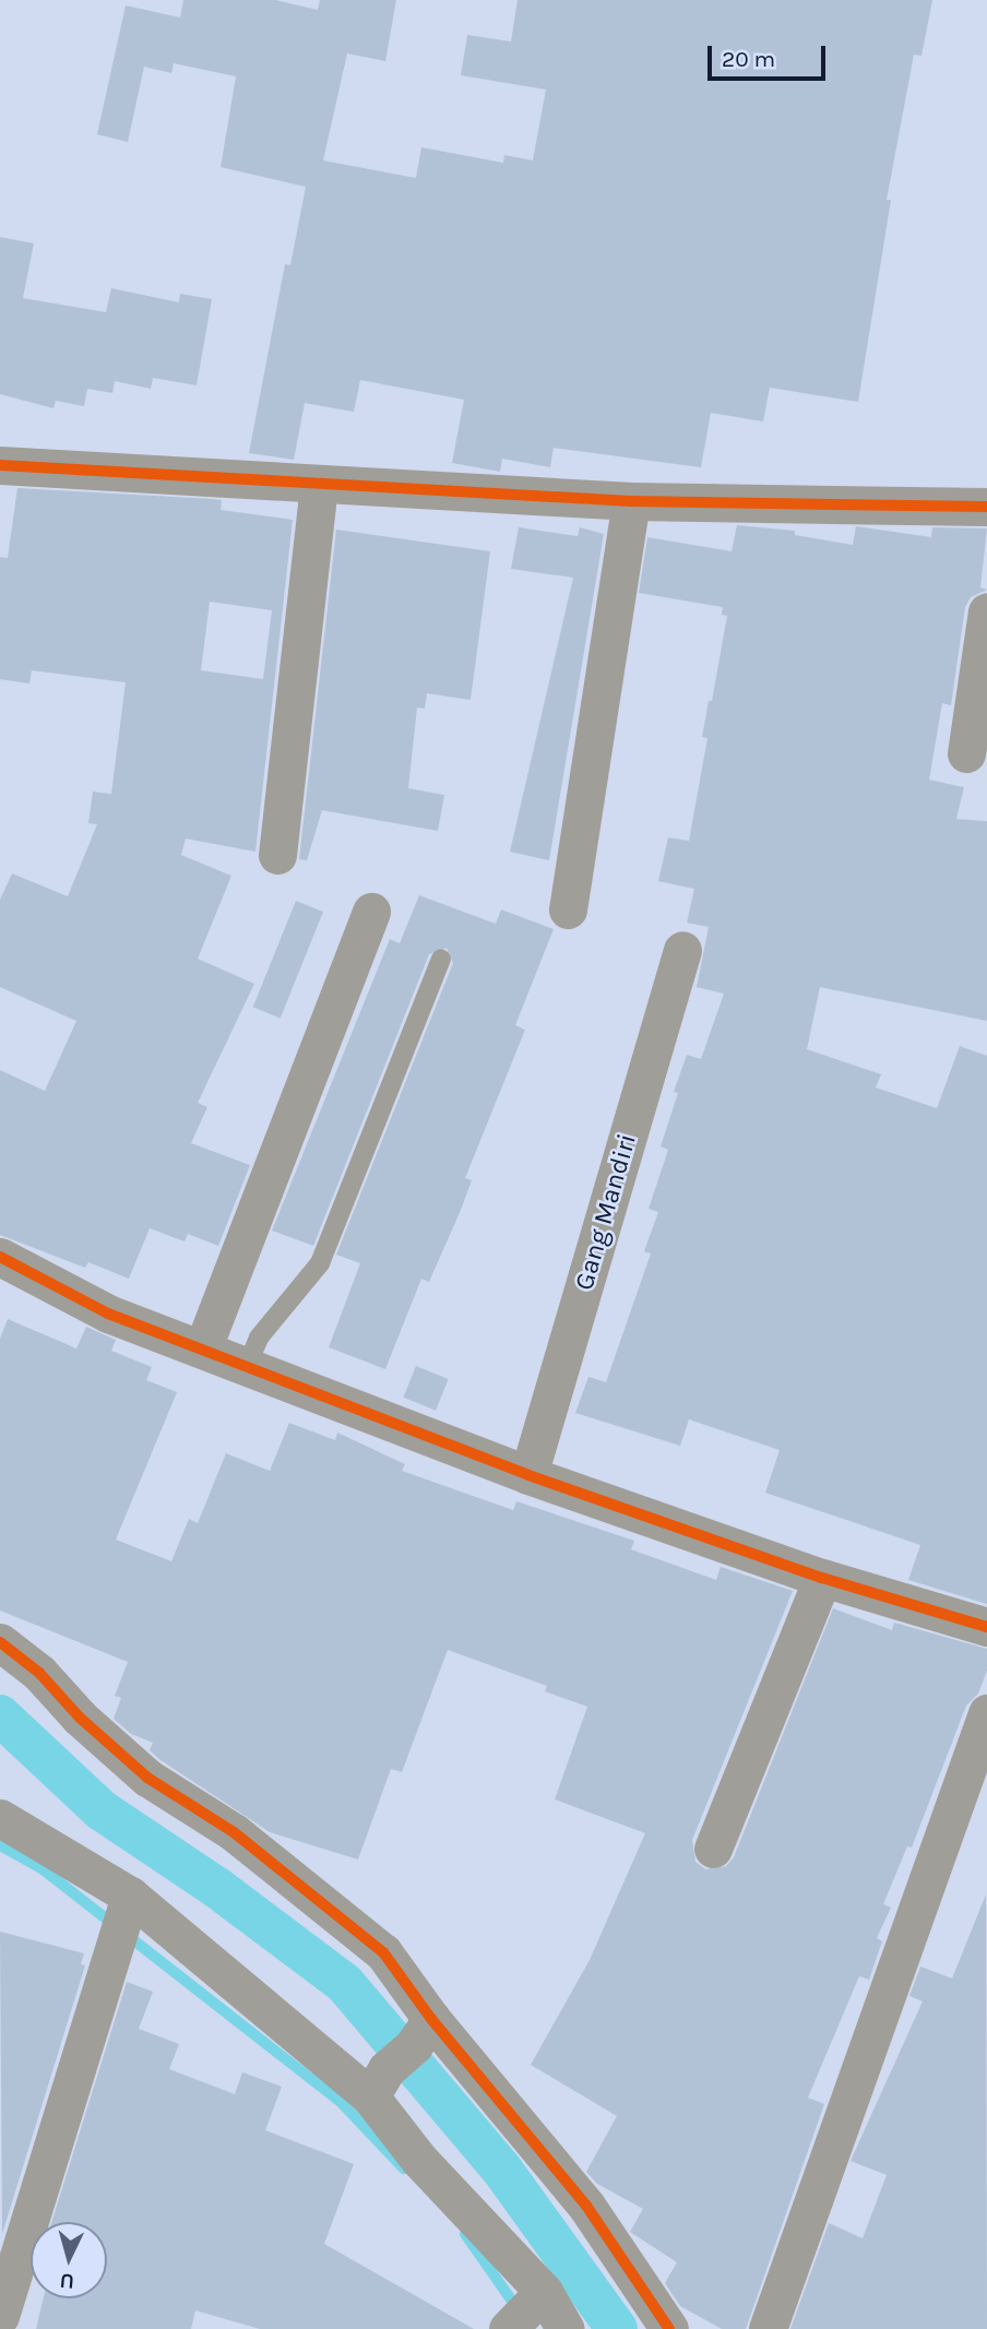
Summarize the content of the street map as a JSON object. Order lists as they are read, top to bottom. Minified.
{"streets":{"street":["Gang Mandiri"]},"scale_bar":"20 m","north":"bottom"}
